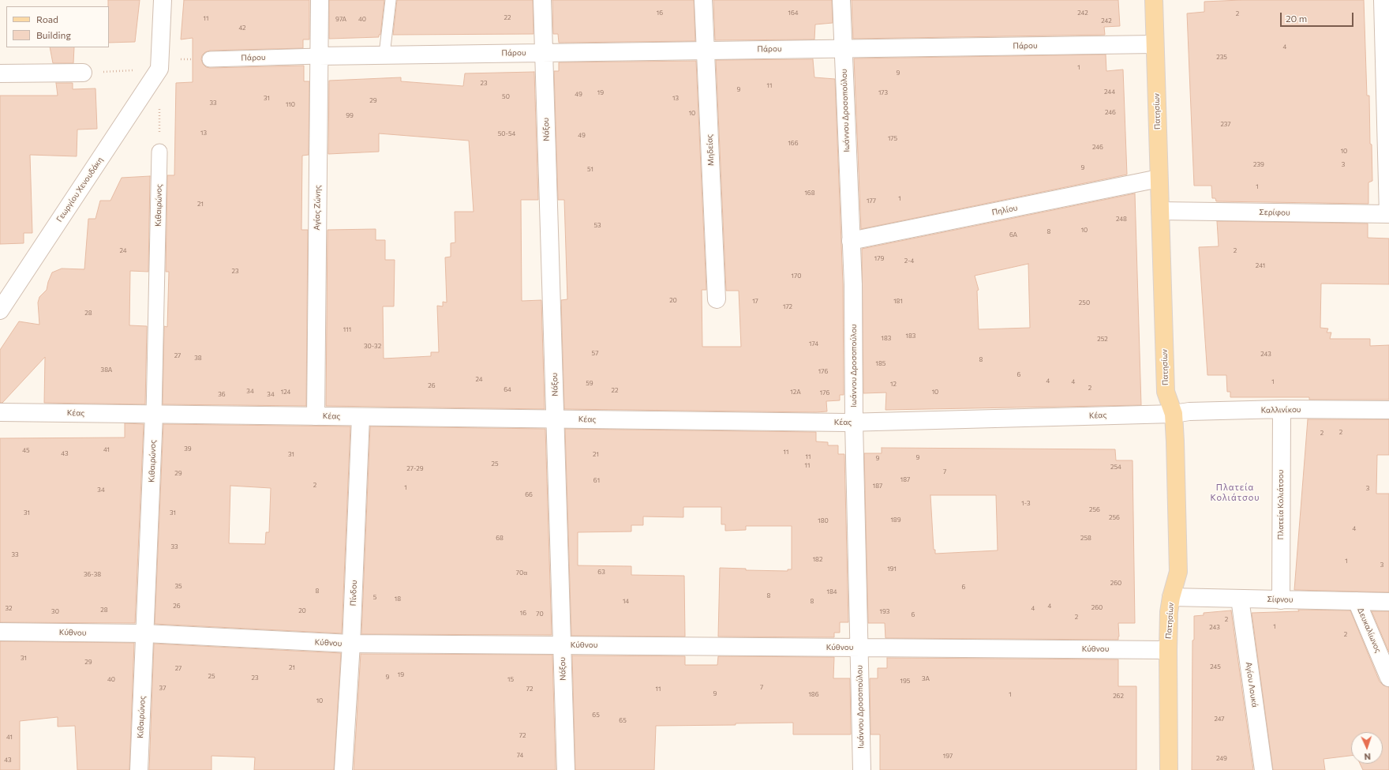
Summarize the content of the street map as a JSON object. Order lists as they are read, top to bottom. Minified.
{"streets":{"main road":["Πατησίων"],"street":["Πάρου","Ιωάννου Δροσοπούλου","Νάξου","Μηδείας","Γεωργίου Χενουδάκη","Κιθαιρώνος","Αγίας Ζώνης","Πηλίου","Σερίφου","Καλλινίκου","Κέας","Πλατεία Κολιάτσου","Πίνδου","Σίφνου","Δευκαλίωνος","Κύθνου","Αγίου Λουκά"]},"crossings":[["Πάρου","Ιωάννου Δροσοπούλου"],["Πάρου","Πατησίων"],["Πάρου","Νάξου"],["Πάρου","Μηδείας"],["Πάρου","Αγίας Ζώνης"],["Ιωάννου Δροσοπούλου","Πηλίου"],["Ιωάννου Δροσοπούλου","Κέας"],["Ιωάννου Δροσοπούλου","Κύθνου"],["Πατησίων","Πηλίου"],["Πατησίων","Σερίφου"],["Πατησίων","Καλλινίκου"],["Πατησίων","Κέας"],["Πατησίων","Σίφνου"],["Πατησίων","Κύθνου"],["Νάξου","Κέας"],["Νάξου","Κύθνου"],["Κιθαιρώνος","Κέας"],["Κιθαιρώνος","Κύθνου"],["Αγίας Ζώνης","Κέας"],["Καλλινίκου","Κέας"],["Καλλινίκου","Πλατεία Κολιάτσου"],["Κέας","Πίνδου"],["Πλατεία Κολιάτσου","Σίφνου"],["Πίνδου","Κύθνου"],["Σίφνου","Δευκαλίωνος"],["Σίφνου","Αγίου Λουκά"]],"districts":["Πλατεία Κολιάτσου"],"house_numbers":["16","164","242","2","22","11","97Α","40","242","42","4","235","1","9","23","11","9","244","19","173","49","50","31","13","29","33","110","246","10","99","237","13","50-54","49","175","166","246","10","239","3","9","51","1","168","1","177","21","248","53","10","8","6Α","24","2","179","2-4","241","23","170","20","17","181","250","172","28","111","183","183","252","174","30-32","57","243","27","38","8","185","38Α","176","6","24","4","4","1","59","12","26","2","64","22","34","124","12Α","10","176","36","34","2","2","39","41","45","11","43","31","21","11","9","9","25","11","254","27-29","7","29","187","61","2","187","1","3","34","66","1-3","256","31","31","256","189","180","4","68","258","33","33","182","1","3","191","63","70α","36-38","260","35","6","8","184","8","5","18","14","8","26","4","260","32","4","28","20","30","193","16","70","6","2","2","1","243","2","31","29","245","21","27","19","25","9","23","3Α","40","15","195","7","37","72","11","9","186","1","262","10","65","247","65","72","41","74","197","249","43"],"legend":["Road","Building"],"scale_bar":"20 m","north":"bottom"}
